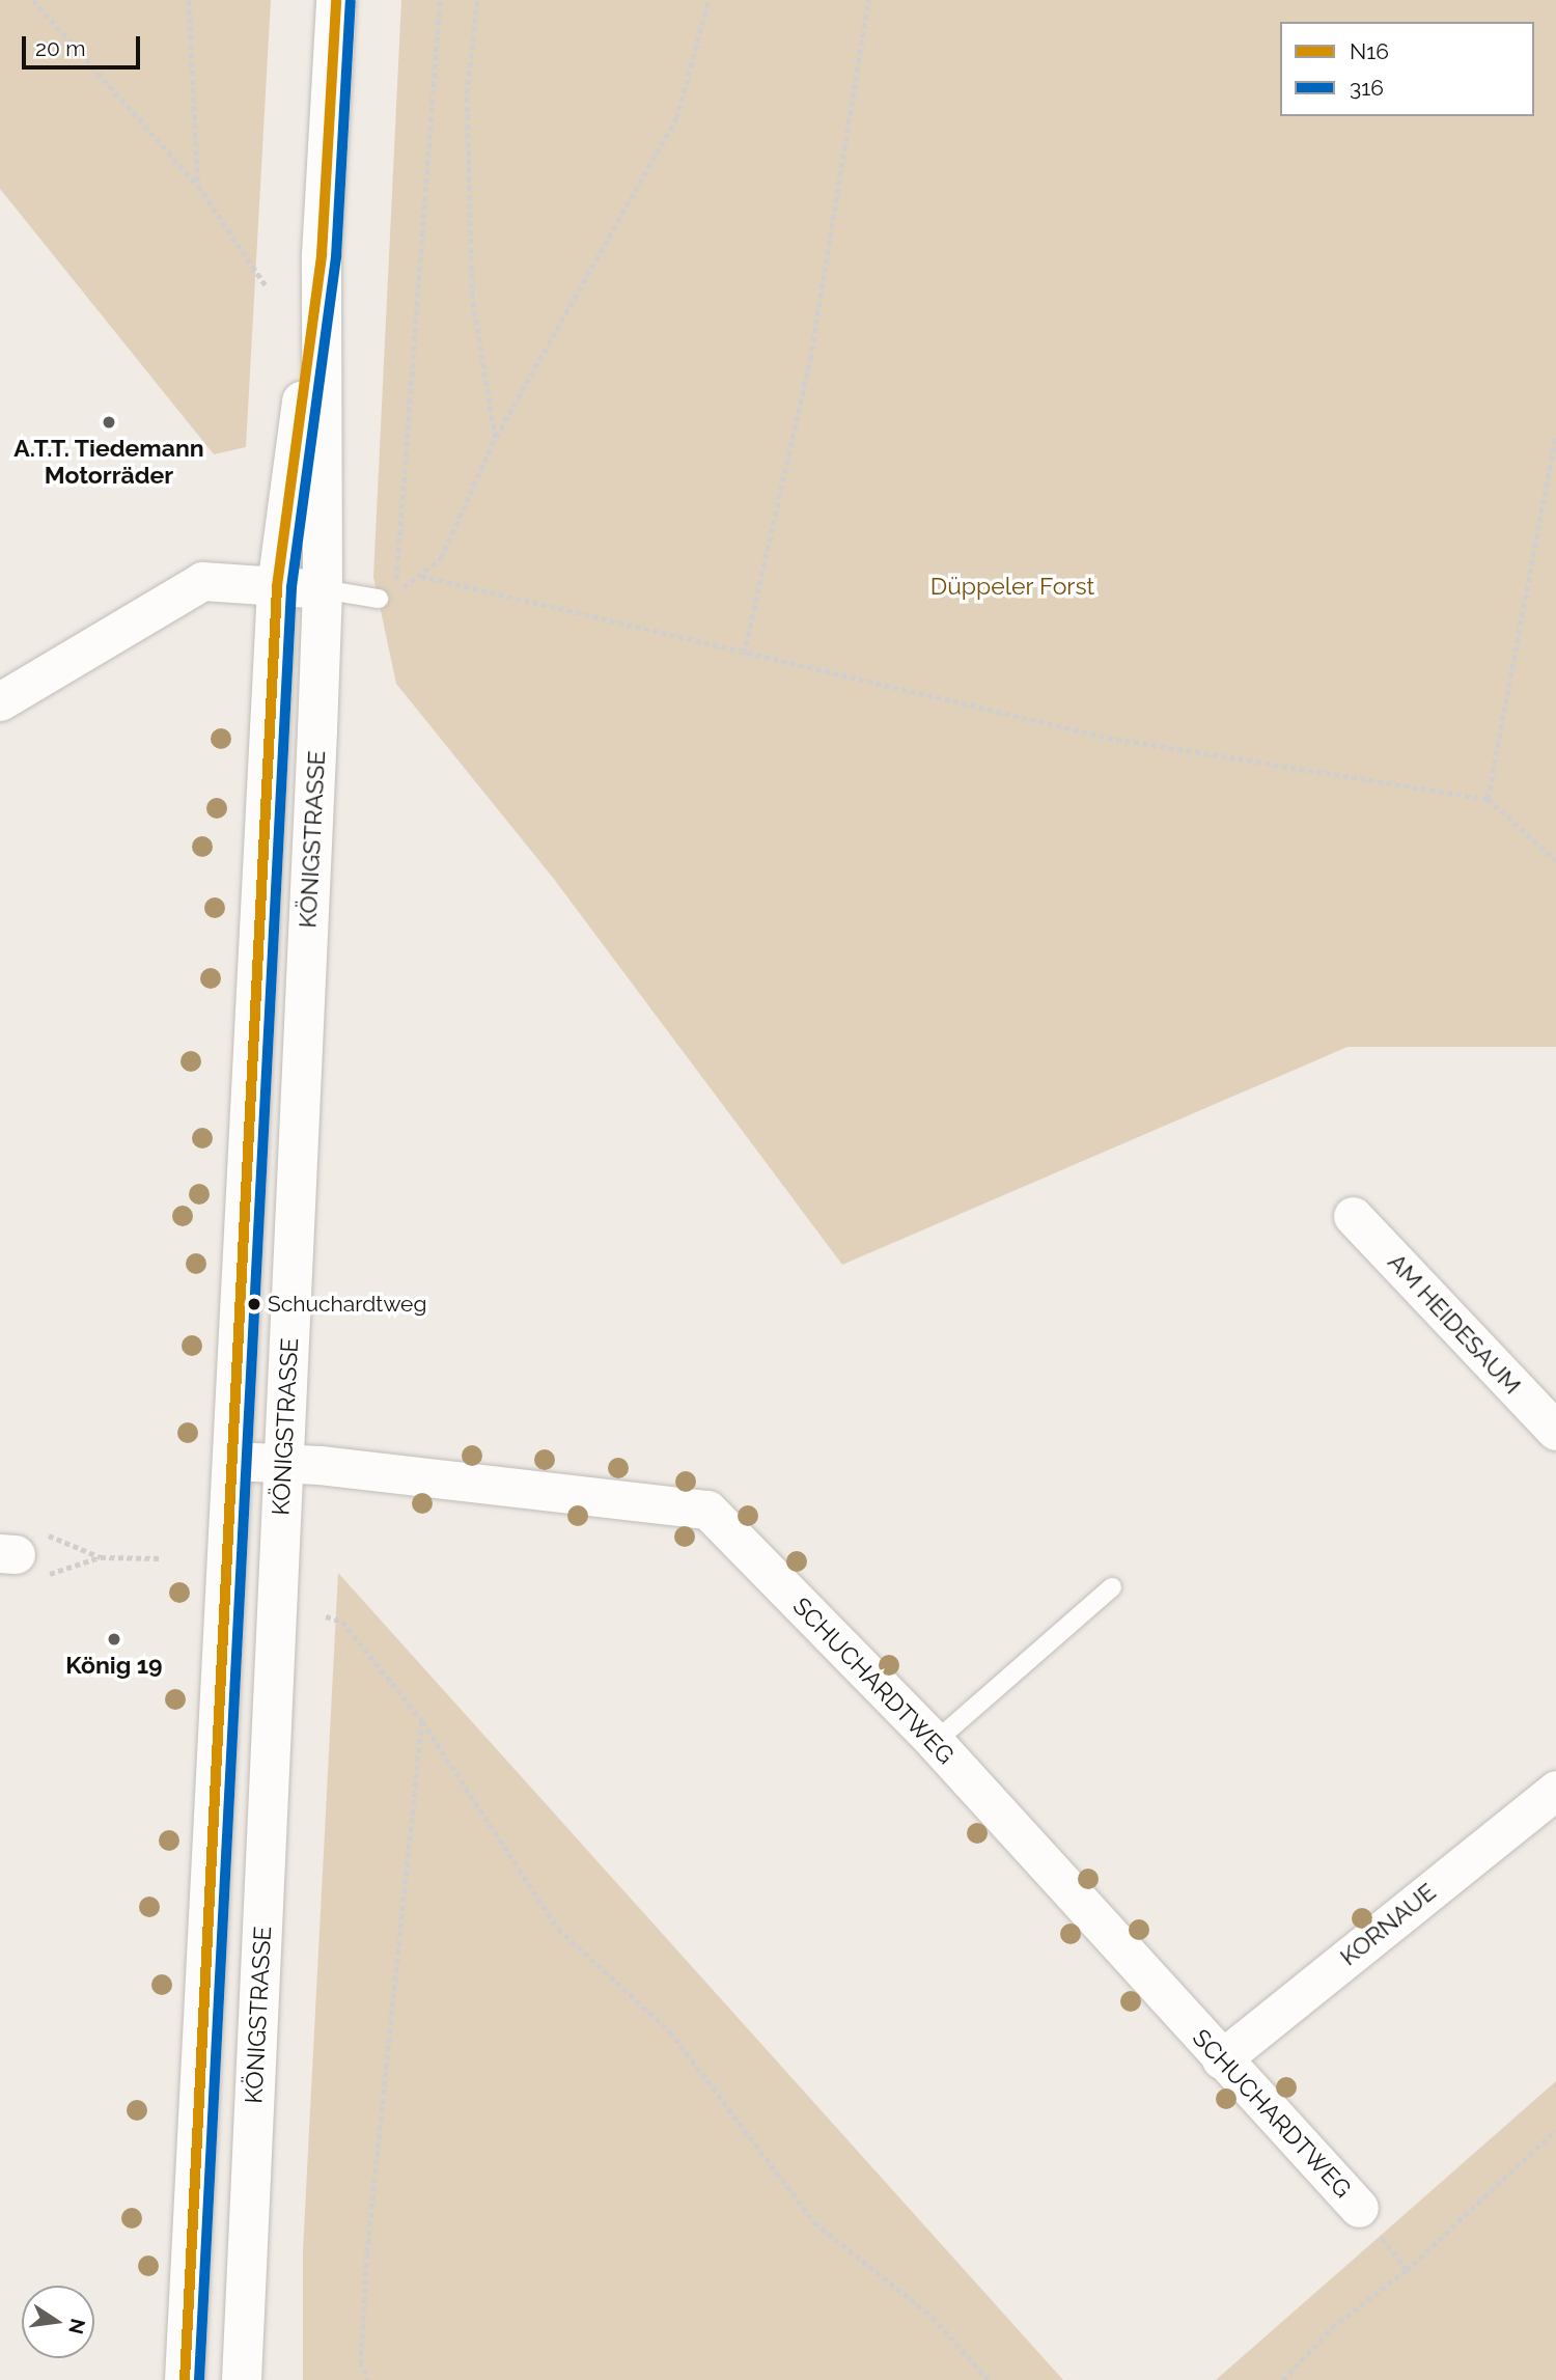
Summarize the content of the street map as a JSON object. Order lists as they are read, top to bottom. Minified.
{"streets":{"main road":["KÖNIGSTRASSE"],"street":["AM HEIDESAUM","SCHUCHARDTWEG","KORNAUE"]},"crossings":[["KÖNIGSTRASSE","SCHUCHARDTWEG"],["SCHUCHARDTWEG","KORNAUE"]],"parks":["Düppeler Forst"],"places":["A.T.T. Tiedemann Motorräder","Schuchardtweg","König 19"],"lines":["transit line N16","transit line 316"],"legend":["N16","316"],"scale_bar":"20 m","north":"right"}
